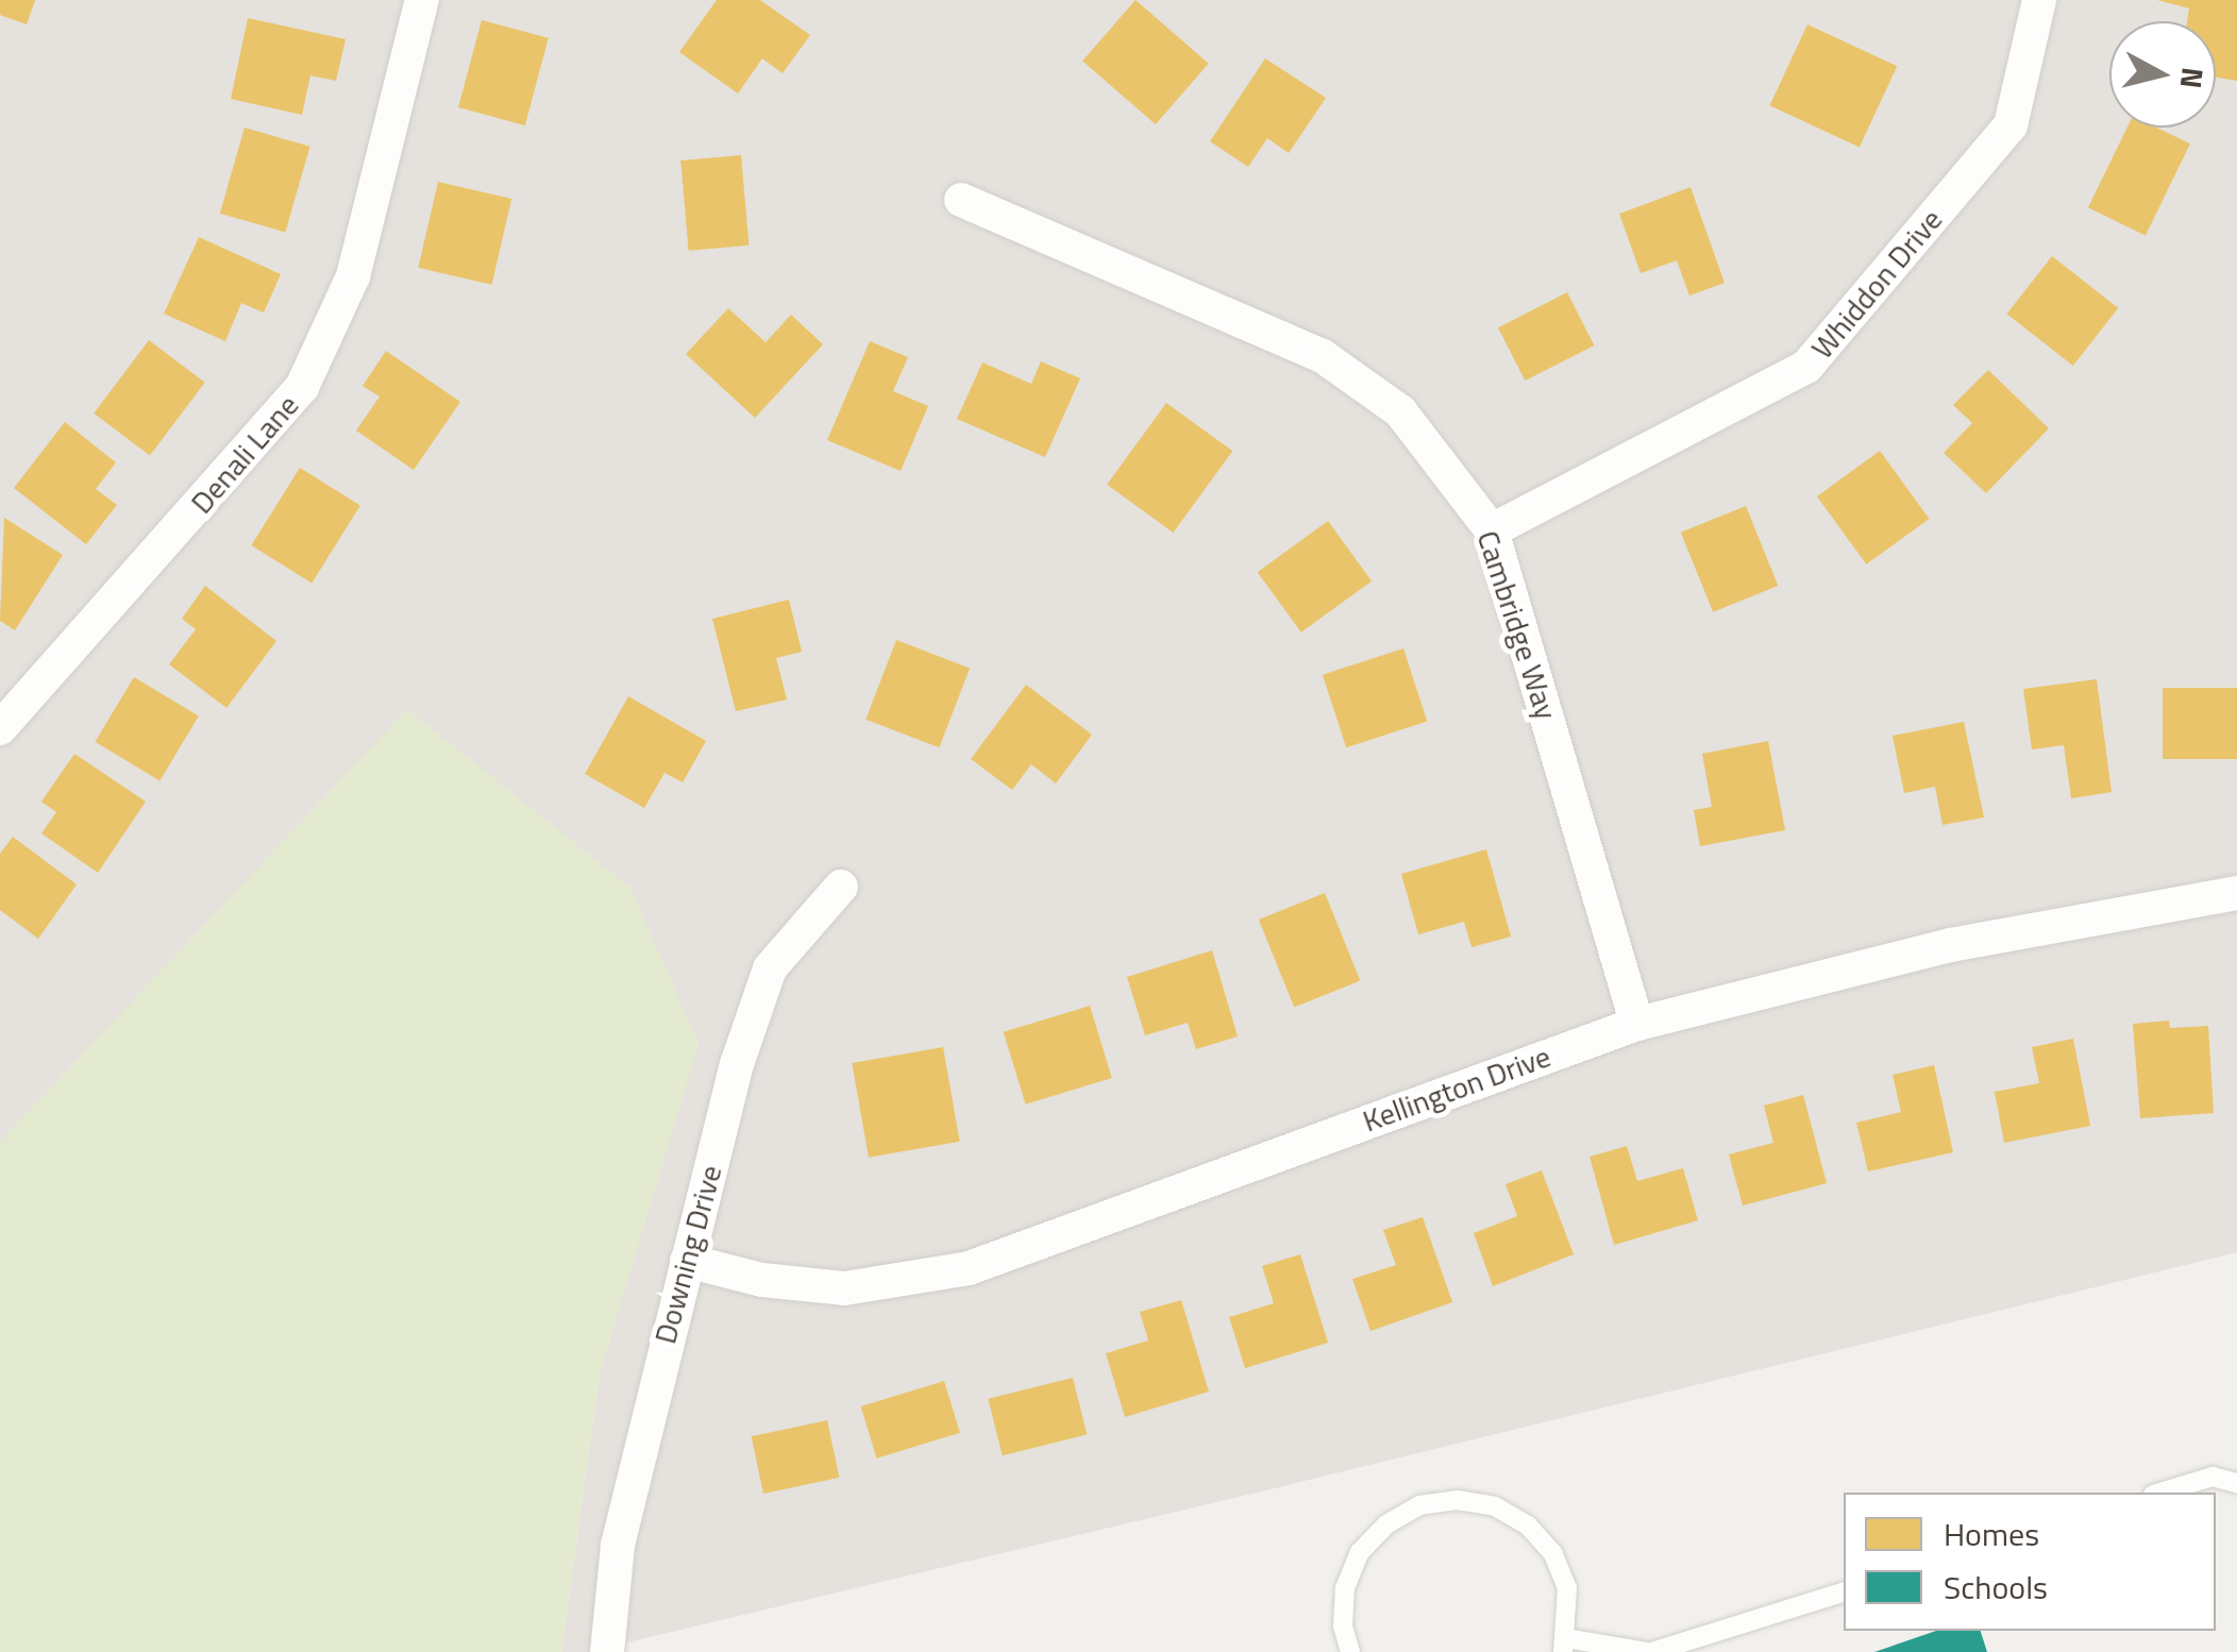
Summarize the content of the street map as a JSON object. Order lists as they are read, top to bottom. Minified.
{"streets":{"street":["Whiddon Drive","Denali Lane","Cambridge Way","Kellington Drive","Downing Drive"]},"crossings":[["Whiddon Drive","Cambridge Way"],["Cambridge Way","Kellington Drive"],["Kellington Drive","Downing Drive"]],"legend":["Homes","Schools"],"north":"right"}
